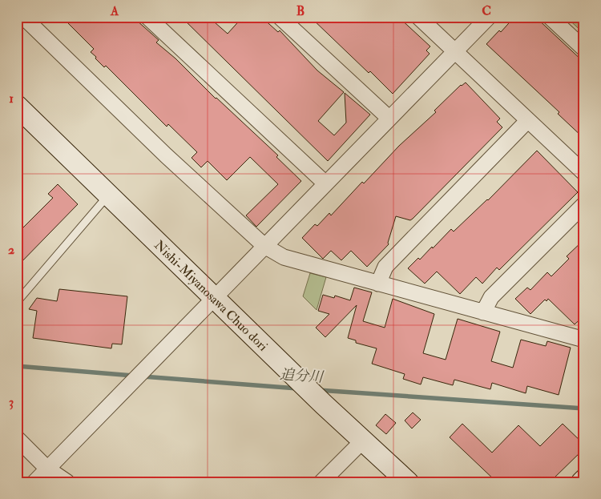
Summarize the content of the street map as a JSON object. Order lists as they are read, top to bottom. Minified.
{"streets":{"street":["Nishi-Miyanosawa Chuo dori"]},"water":["追分川"],"grid":{"columns":["A","B","C"],"rows":["1","2","3"]}}
